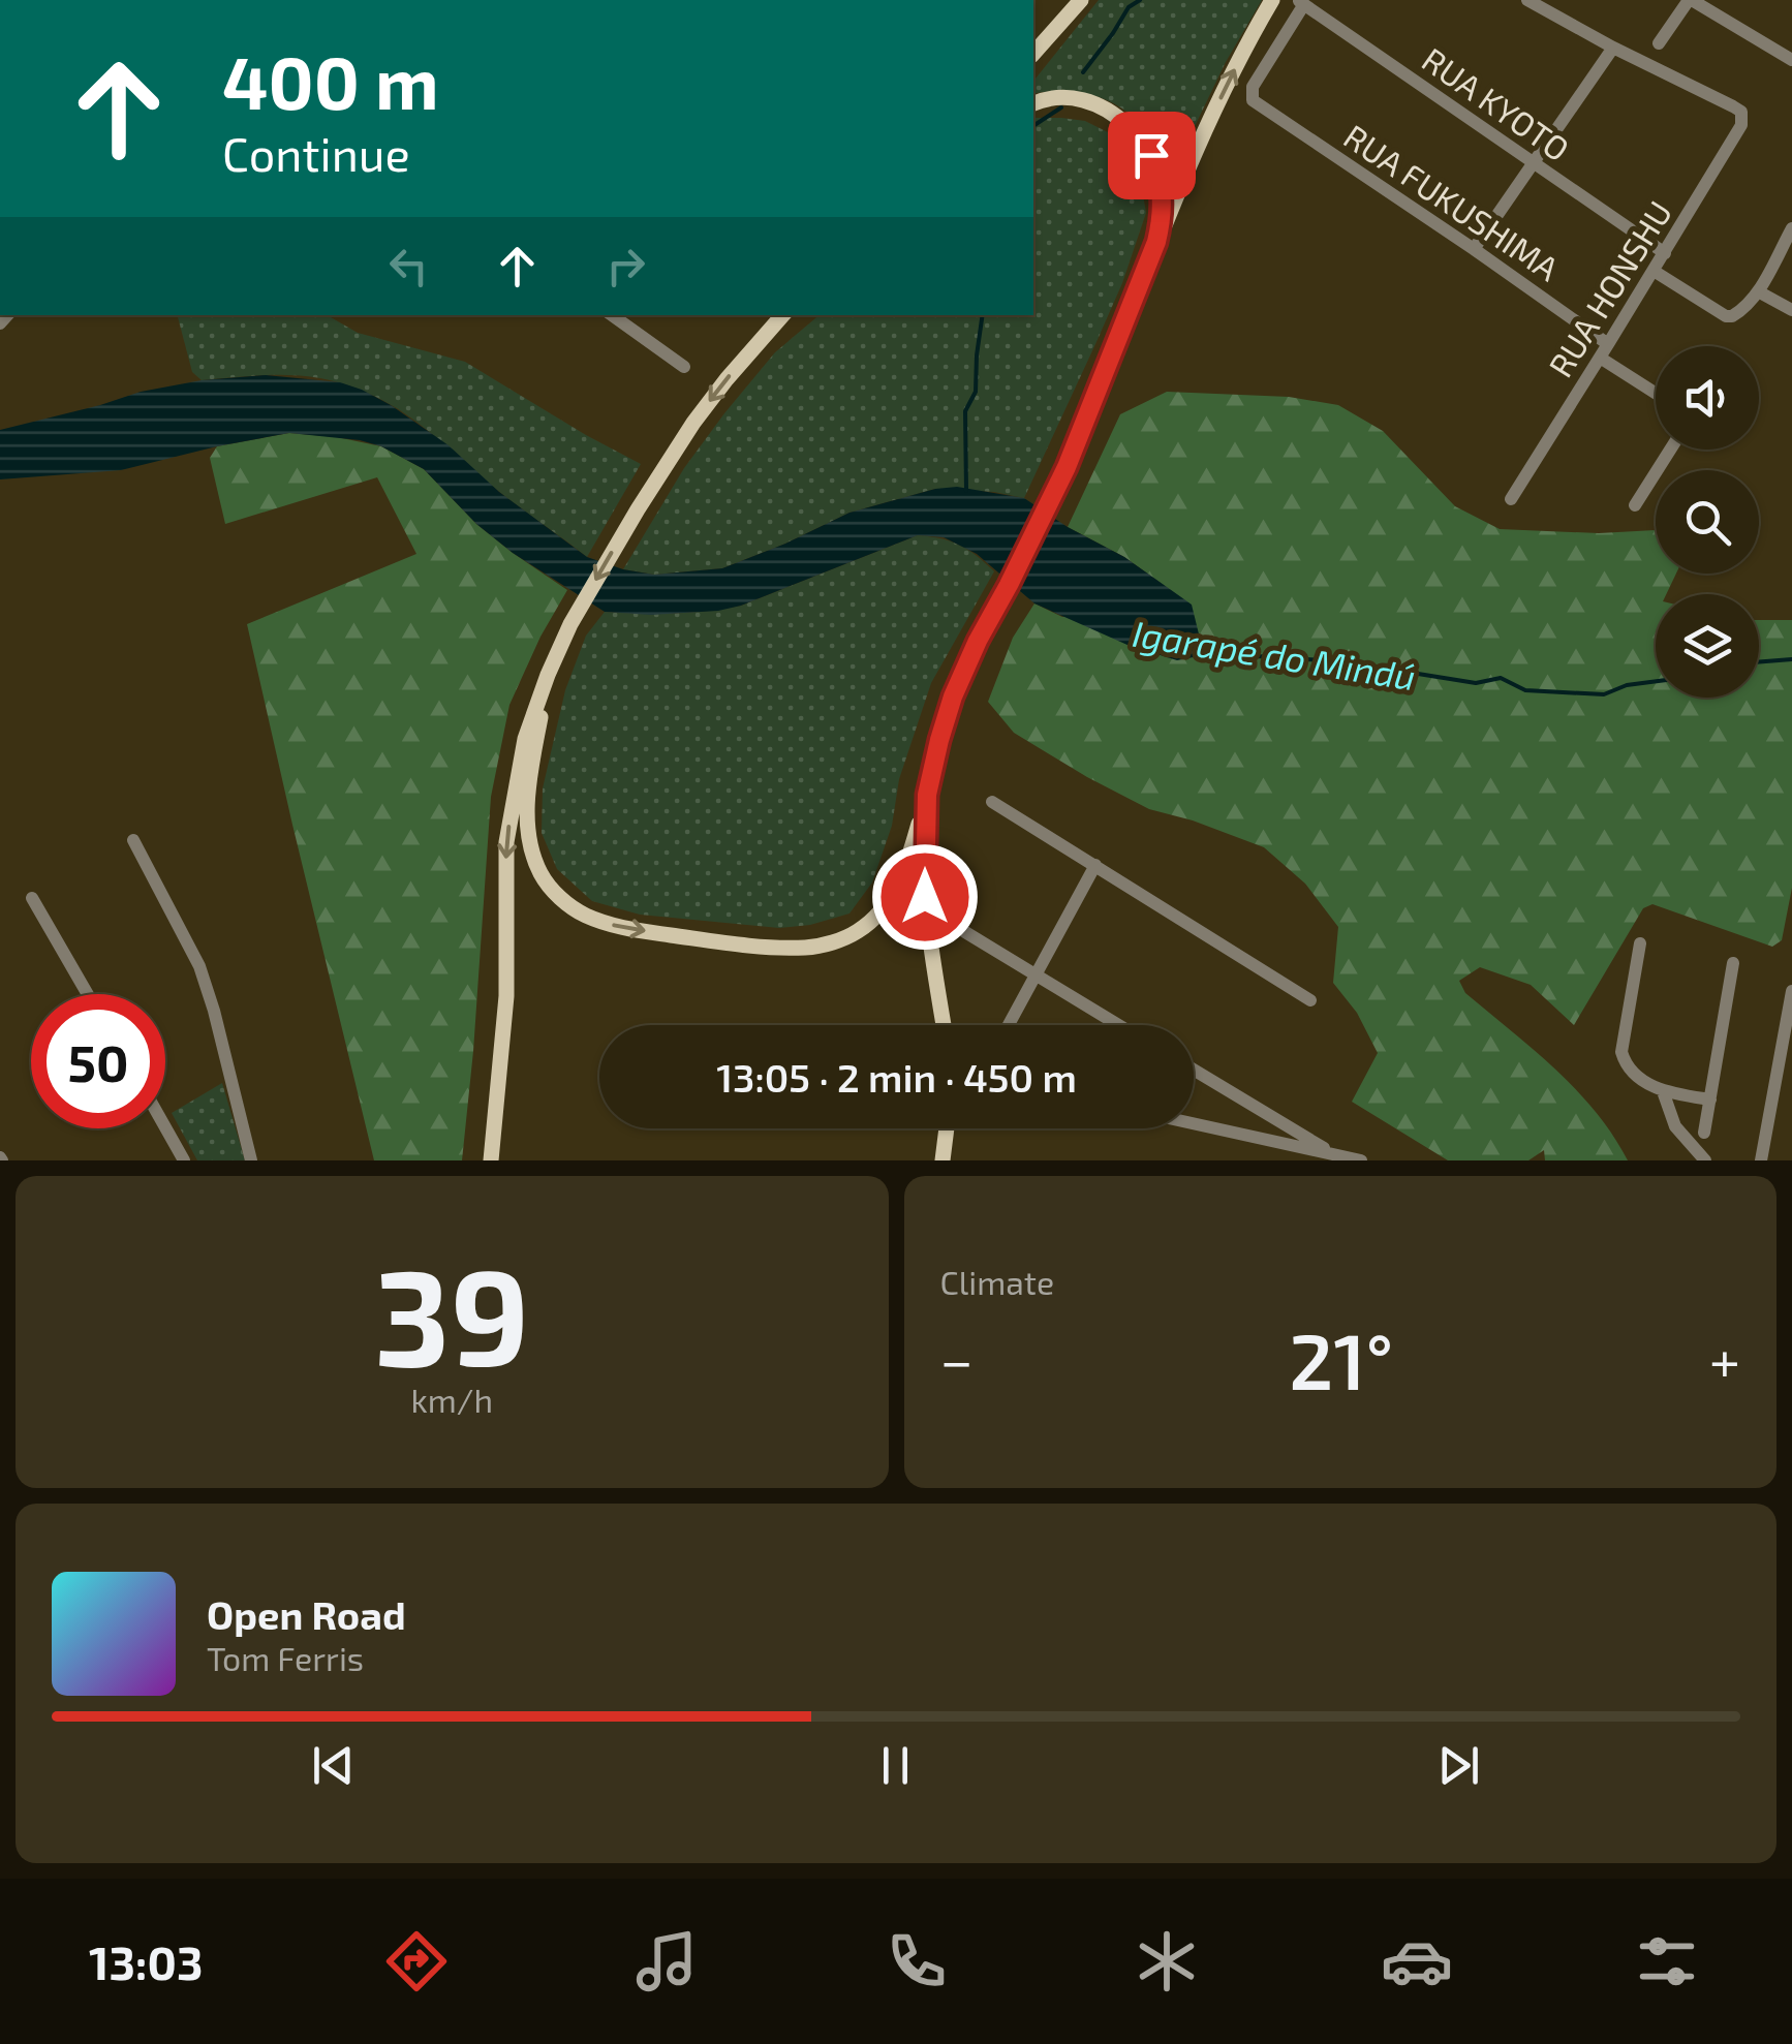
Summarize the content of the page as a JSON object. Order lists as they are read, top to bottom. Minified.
{"streets":{"street":["RUA KYOTO","RUA FUKUSHIMA","RUA HONSHU"]},"crossings":[["RUA KYOTO","RUA FUKUSHIMA"],["RUA KYOTO","RUA HONSHU"],["RUA FUKUSHIMA","RUA HONSHU"]],"water":["Igarapé do Mindú"],"page":{"turn":["400 m","Continue"],"limit":"50","trip":"13:05 · 2 min · 450 m","tile":[["39","km/h"],"Climate"],"heat":["−","21°","+"],"song":["Open Road","Tom Ferris"],"tabs":"13:03"}}
